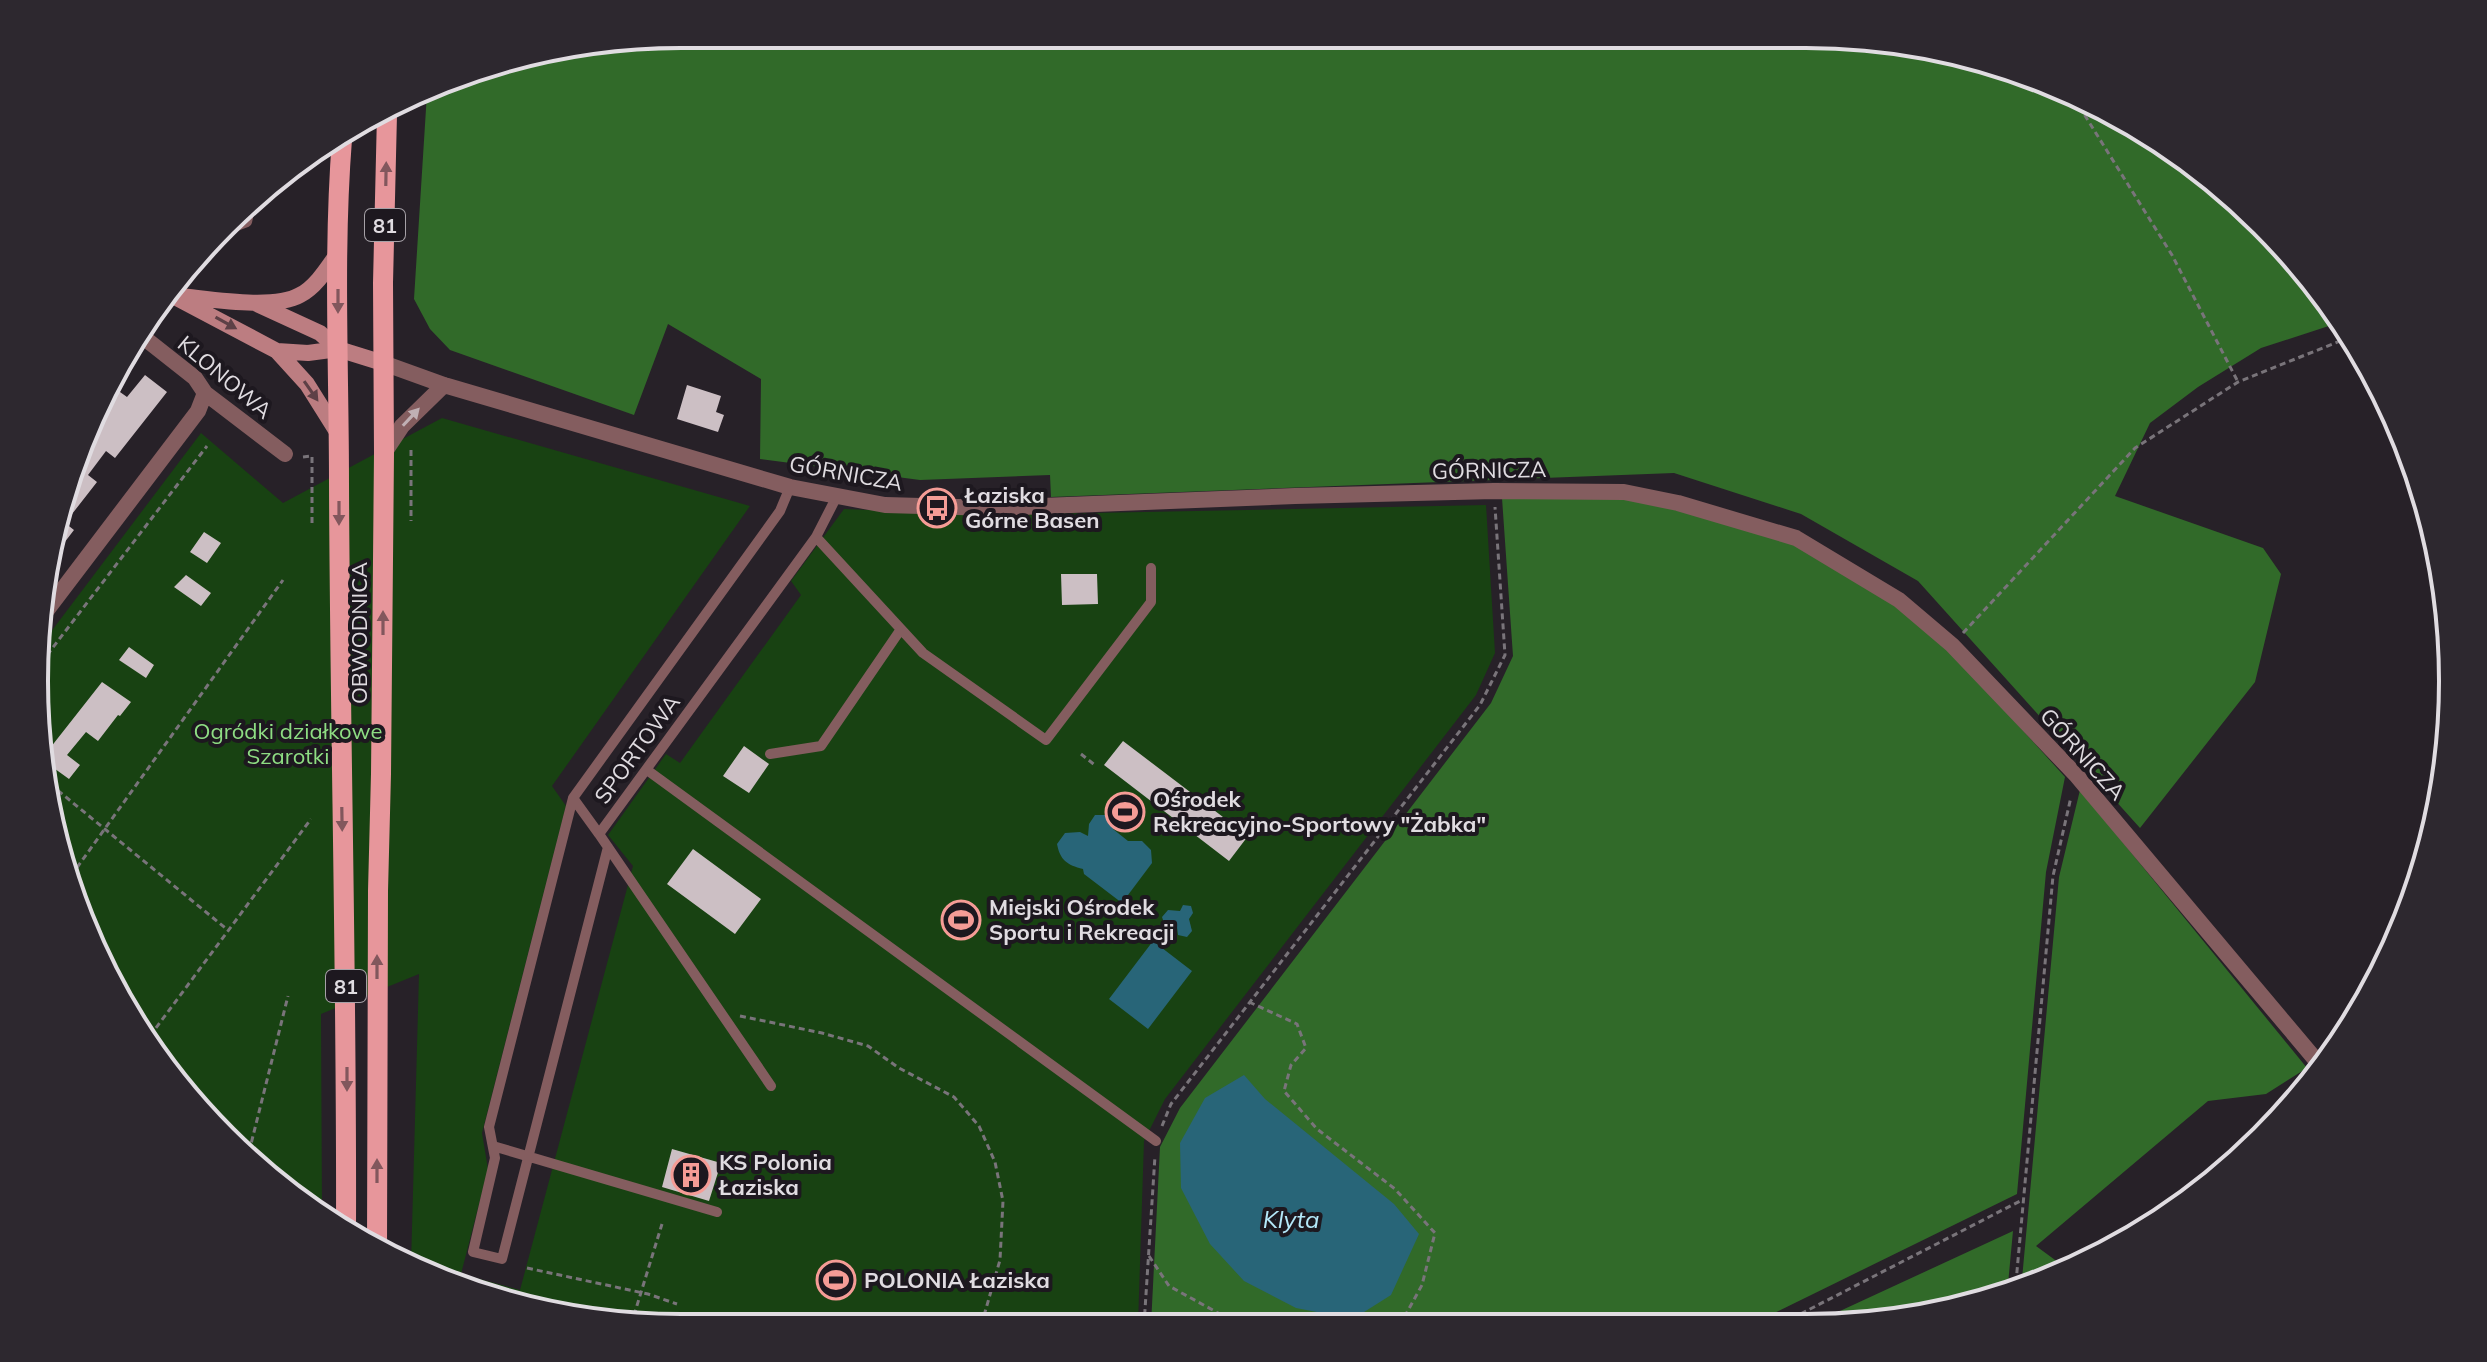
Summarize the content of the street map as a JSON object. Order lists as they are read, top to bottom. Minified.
{"streets":{"main road":["81","OBWODNICA"],"street":["KLONOWA","GÓRNICZA"],"lane":["SPORTOWA"]},"crossings":[["GÓRNICZA","OBWODNICA"],["GÓRNICZA","SPORTOWA"]],"water":["Klyta"],"parks":["Ogródki działkowe Szarotki"],"places":{"bus stop":["Łaziska Górne Basen"],"sports":["Ośrodek Rekreacyjno-Sportowy \"Żabka\"","Miejski Ośrodek Sportu i Rekreacji","POLONIA Łaziska"],"building":["KS Polonia Łaziska"]}}
